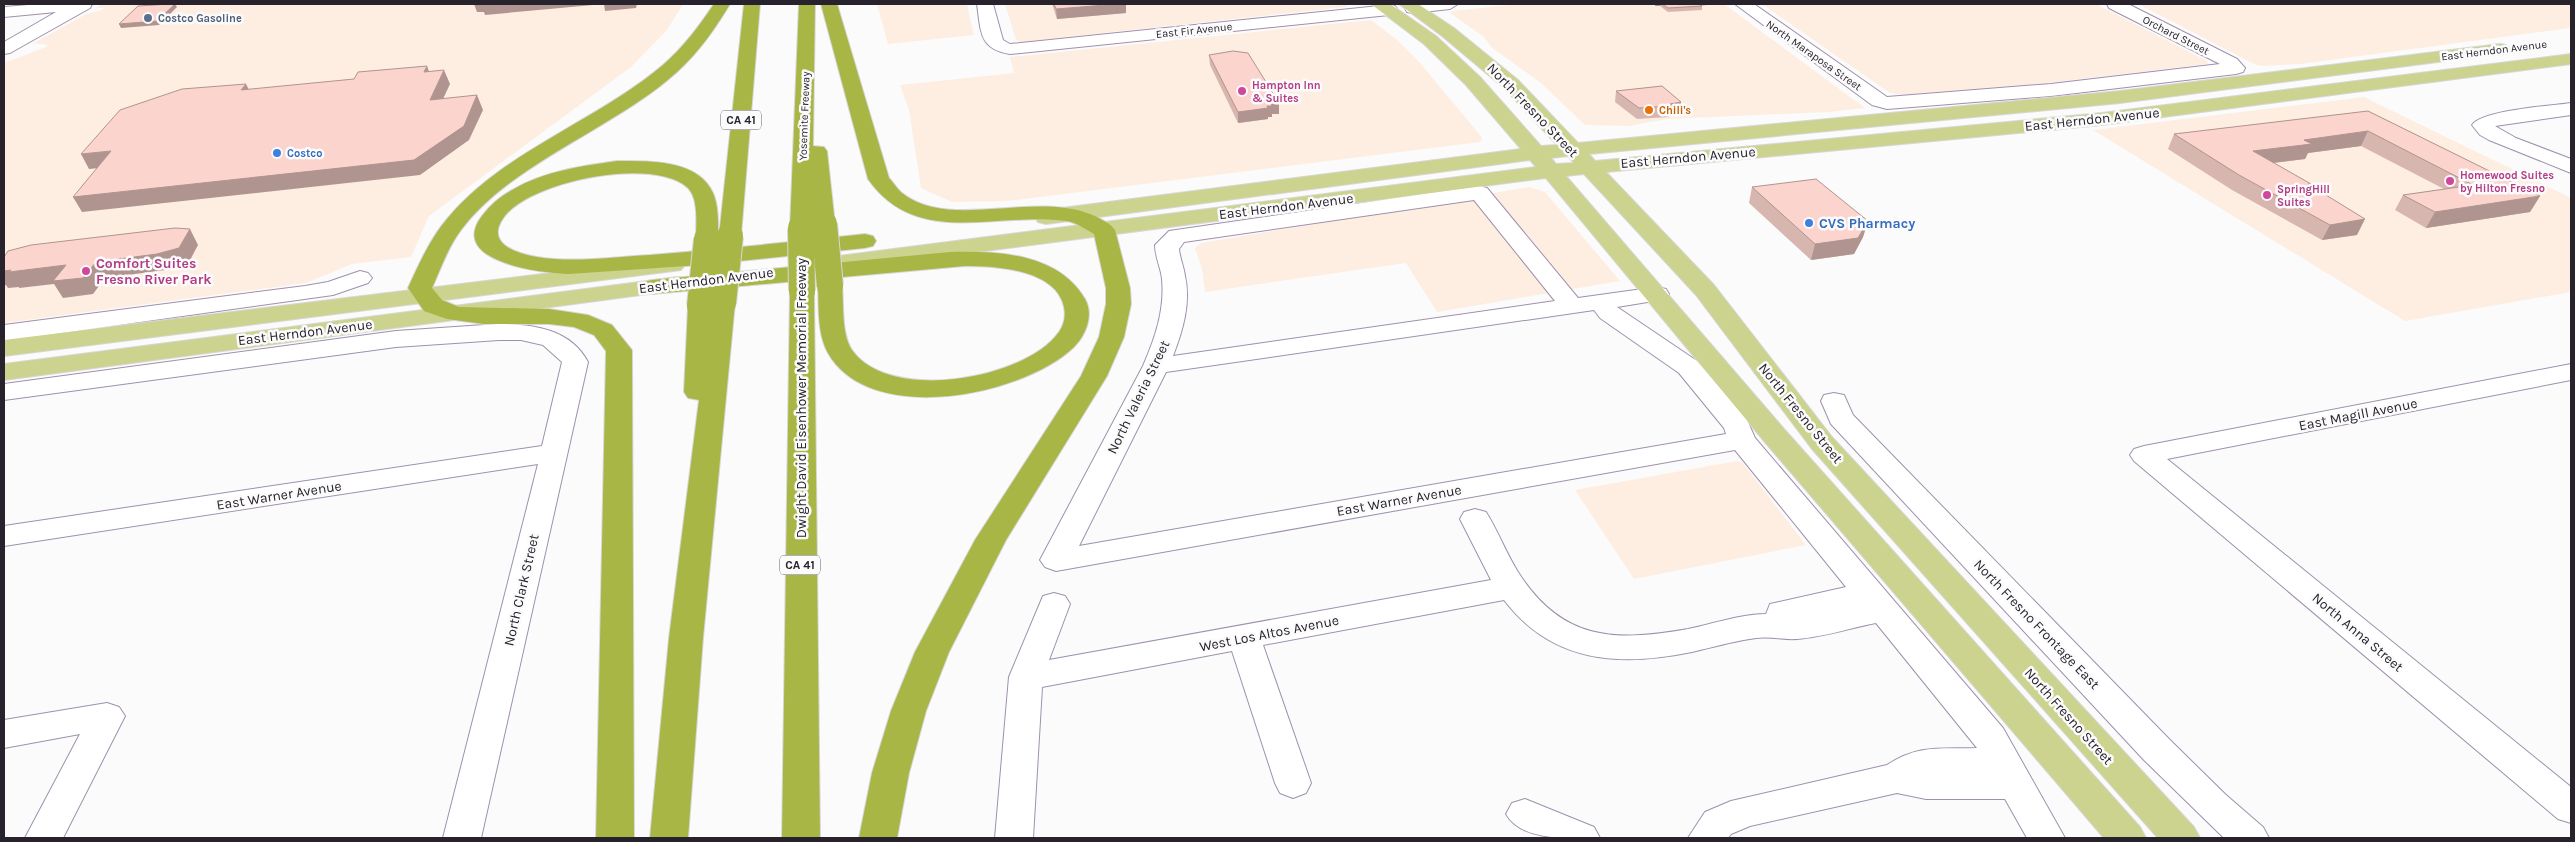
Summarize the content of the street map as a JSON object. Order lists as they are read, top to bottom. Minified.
{"streets":{"highway":["Yosemite Freeway","CA 41","Dwight David Eisenhower Memorial Freeway"],"main road":["East Herndon Avenue","North Fresno Street"],"street":["East Fir Avenue","Orchard Street","North Maraposa Street","North Valeria Street","East Magill Avenue","East Warner Avenue","North Clark Street","North Fresno Frontage East","North Anna Street","West Los Altos Avenue"]},"crossings":[["East Fir Avenue","North Fresno Street"],["Orchard Street","North Maraposa Street"],["East Herndon Avenue","North Fresno Street"],["Yosemite Freeway","Dwight David Eisenhower Memorial Freeway"],["North Valeria Street","East Warner Avenue"],["East Magill Avenue","North Anna Street"],["East Warner Avenue","North Clark Street"]],"places":["Costco Gasoline","Hampton Inn & Suites","Chili's","Costco","Homewood Suites by Hilton Fresno","SpringHill Suites","CVS Pharmacy","Comfort Suites Fresno River Park"]}
